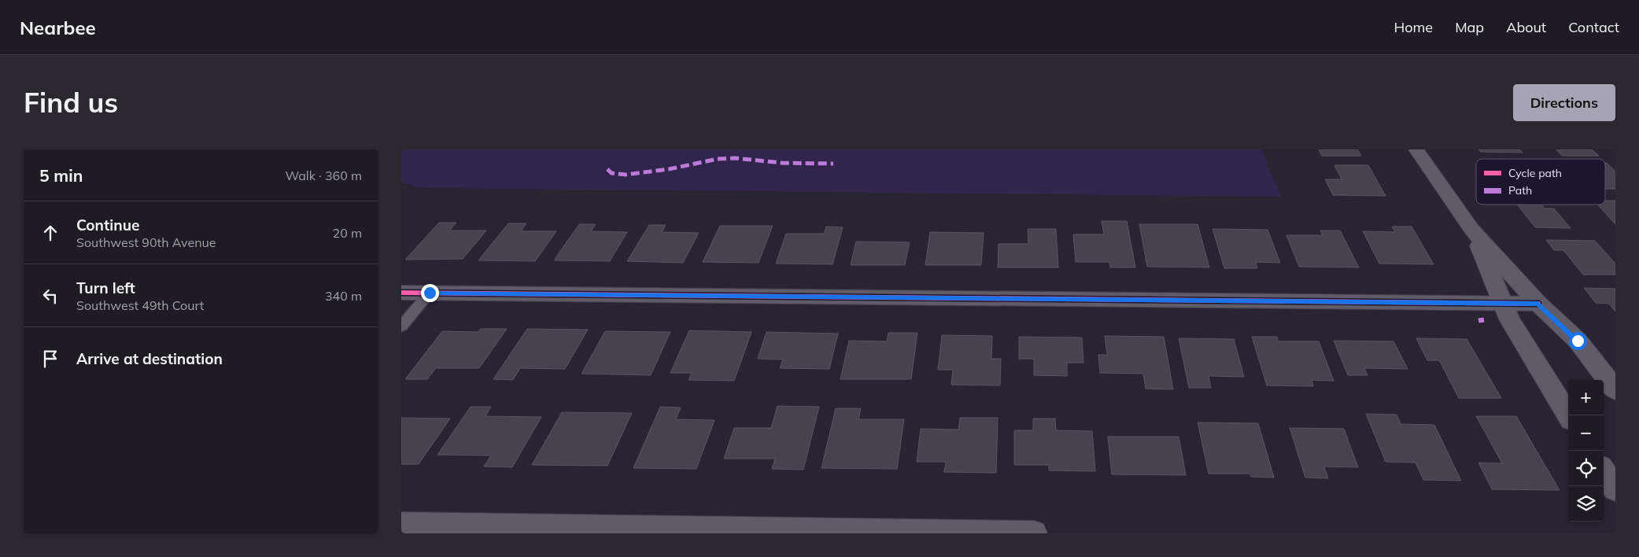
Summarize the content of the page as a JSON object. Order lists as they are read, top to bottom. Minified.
{"legend":["Cycle path","Path"],"page":{"header":"Nearbee","nav":["Home","Map","About","Contact"],"buttons":"Directions","title":"Find us","heading":["5 min","Walk · 360 m"],"list":[["Continue","Southwest 90th Avenue","20 m"],["Turn left","Southwest 49th Court","340 m"],"Arrive at destination"],"map_buttons":["+","−"]}}
